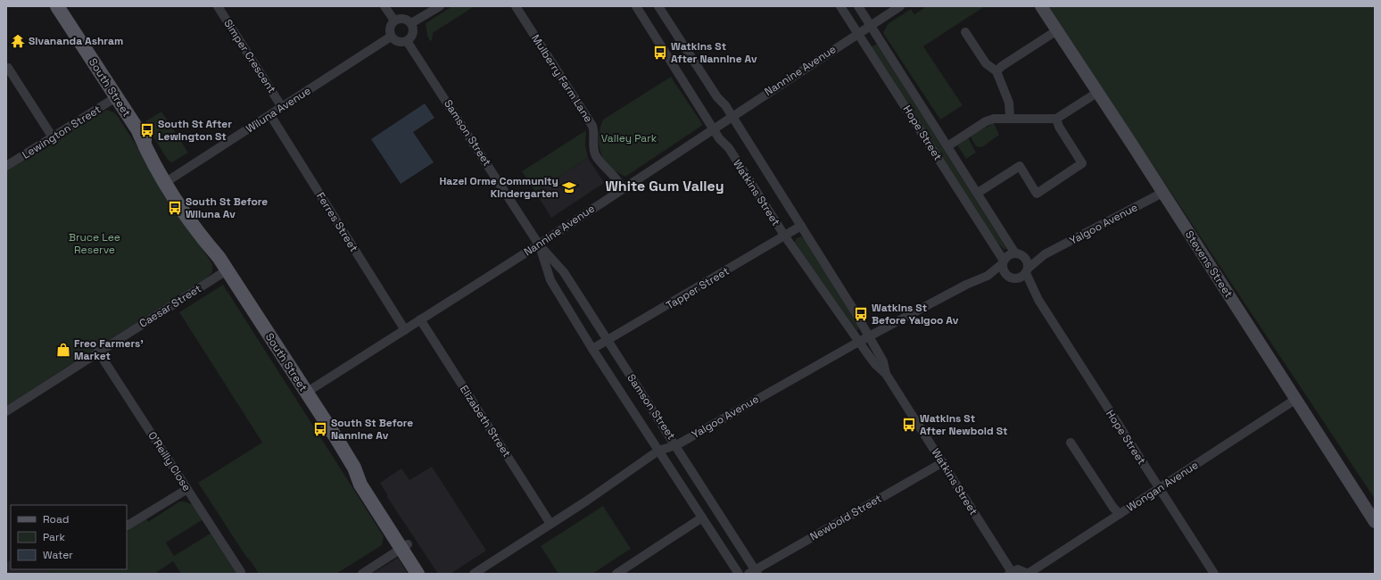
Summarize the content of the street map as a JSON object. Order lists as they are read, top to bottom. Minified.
{"streets":{"main road":["South Street"],"street":["Simper Crescent","Nannine Avenue","Mulberry Farm Lane","Wiluna Avenue","Lewington Street","Samson Street","Hope Street","Watkins Street","Ferres Street","Yalgoo Avenue","Stevens Street","Tapper Street","Caesar Street","Elizabeth Street","O'Reilly Close","Wongan Avenue","Newbold Street"]},"crossings":[["Simper Crescent","Wiluna Avenue"],["Nannine Avenue","Mulberry Farm Lane"],["Nannine Avenue","South Street"],["Nannine Avenue","Samson Street"],["Nannine Avenue","Hope Street"],["Nannine Avenue","Watkins Street"],["Nannine Avenue","Ferres Street"],["Nannine Avenue","Elizabeth Street"],["South Street","Wiluna Avenue"],["South Street","Lewington Street"],["South Street","Caesar Street"],["Wiluna Avenue","Samson Street"],["Wiluna Avenue","Ferres Street"],["Samson Street","Yalgoo Avenue"],["Samson Street","Tapper Street"],["Samson Street","Newbold Street"],["Hope Street","Yalgoo Avenue"],["Hope Street","Wongan Avenue"],["Watkins Street","Yalgoo Avenue"],["Watkins Street","Tapper Street"],["Watkins Street","Wongan Avenue"],["Watkins Street","Newbold Street"],["Yalgoo Avenue","Stevens Street"],["Yalgoo Avenue","Elizabeth Street"],["Stevens Street","Wongan Avenue"],["Caesar Street","O'Reilly Close"]],"districts":["White Gum Valley"],"parks":["Valley Park","Bruce Lee Reserve"],"places":{"temple":["Sivananda Ashram"],"bus stop":["Watkins St After Nannine Av","South St After Lewington St","South St Before Wiluna Av","Watkins St Before Yalgoo Av","Watkins St After Newbold St","South St Before Nannine Av"],"school or university":["Hazel Orme Community Kindergarten"],"shop":["Freo Farmers' Market"]},"legend":["Road","Park","Water"]}
